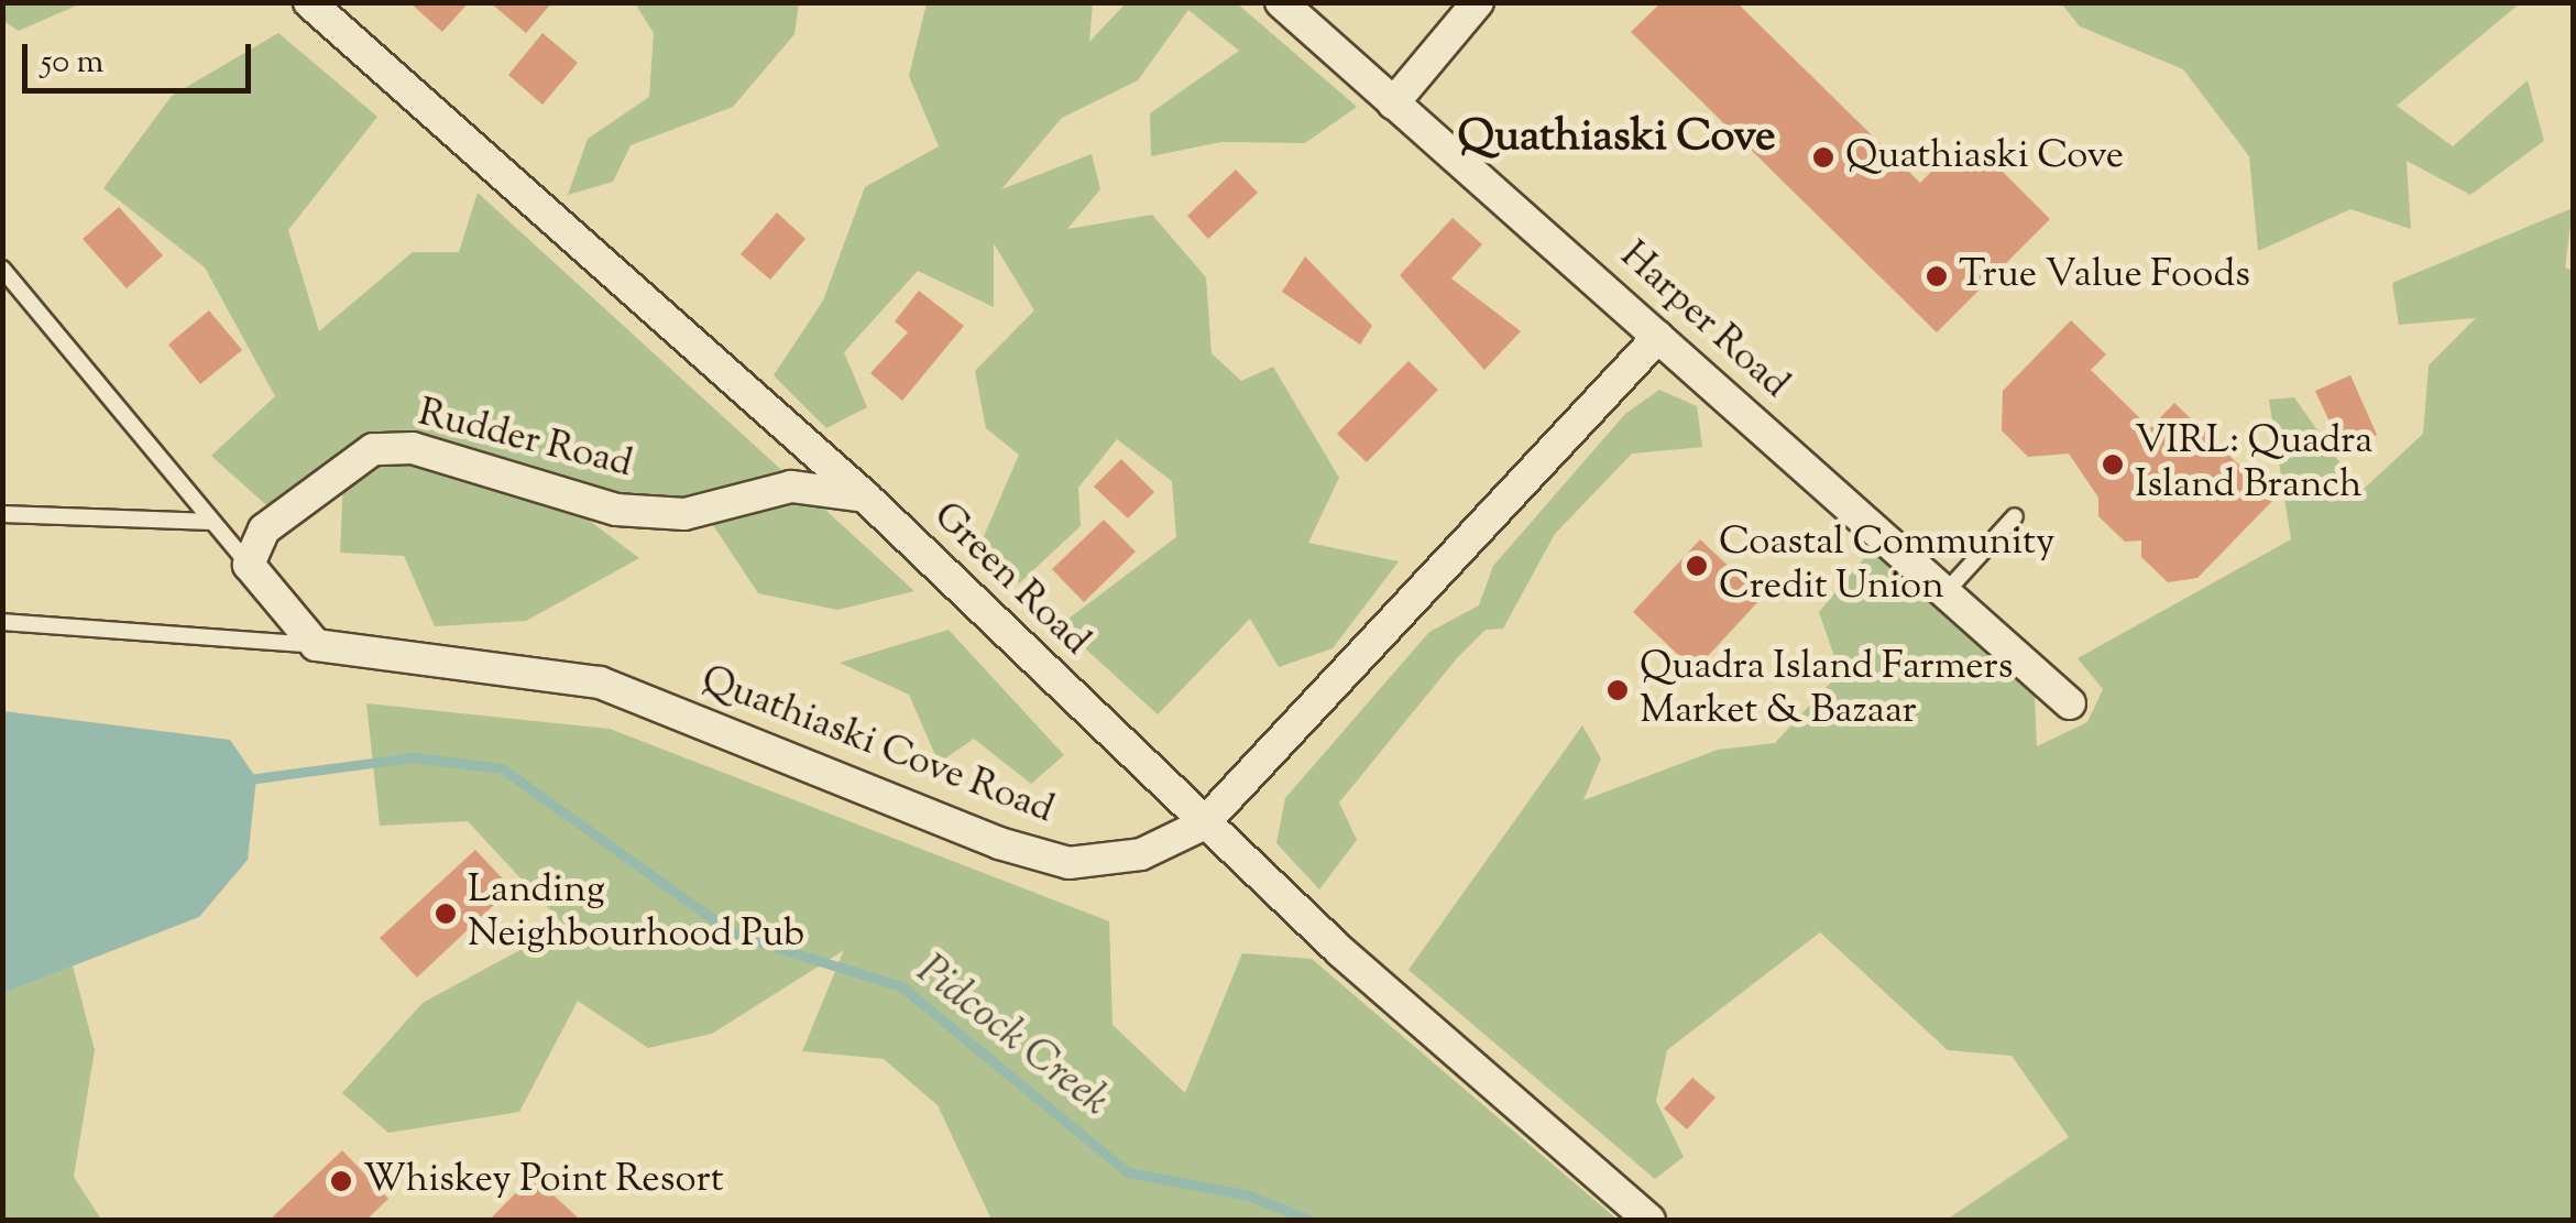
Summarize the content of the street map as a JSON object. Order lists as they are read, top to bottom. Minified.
{"streets":{"street":["Harper Road","Rudder Road","Green Road","Quathiaski Cove Road"]},"crossings":[["Harper Road","Quathiaski Cove Road"],["Rudder Road","Green Road"],["Green Road","Quathiaski Cove Road"]],"districts":["Quathiaski Cove"],"water":["Pidcock Creek"],"places":["Quathiaski Cove","True Value Foods","VIRL: Quadra Island Branch","Coastal Community Credit Union","Quadra Island Farmers Market & Bazaar","Landing Neighbourhood Pub","Whiskey Point Resort"],"scale_bar":"50 m"}
